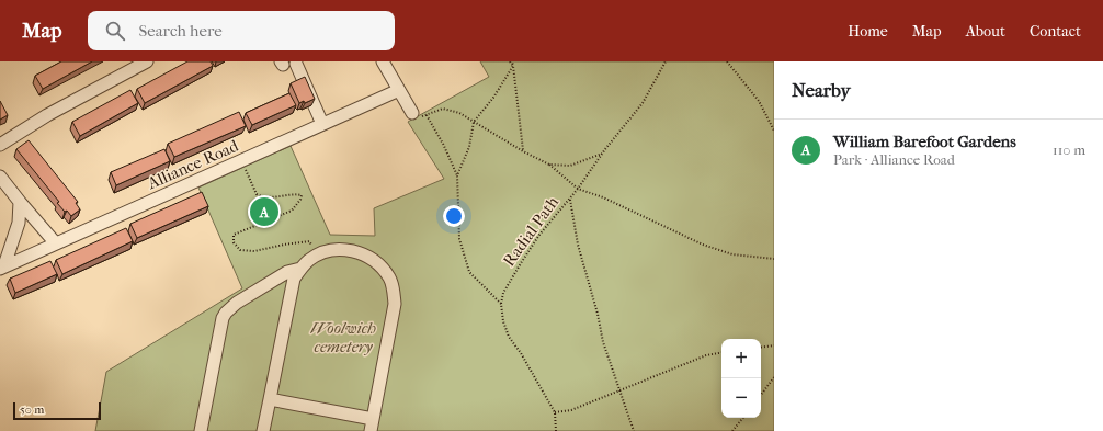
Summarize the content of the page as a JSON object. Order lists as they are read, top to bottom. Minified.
{"streets":{"street":["Alliance Road"],"path":["Radial Path"]},"parks":["Woolwich cemetery"],"scale_bar":"50 m","page":{"header":"Map","search":"Search here","nav":["Home","Map","About","Contact"],"heading":"Nearby","list":[{"mark":"A","name":"William Barefoot Gardens","note":"Park · Alliance Road","value":"110 m"}],"pins":"A","map_buttons":["+","−"],"scale":"50 m"}}
